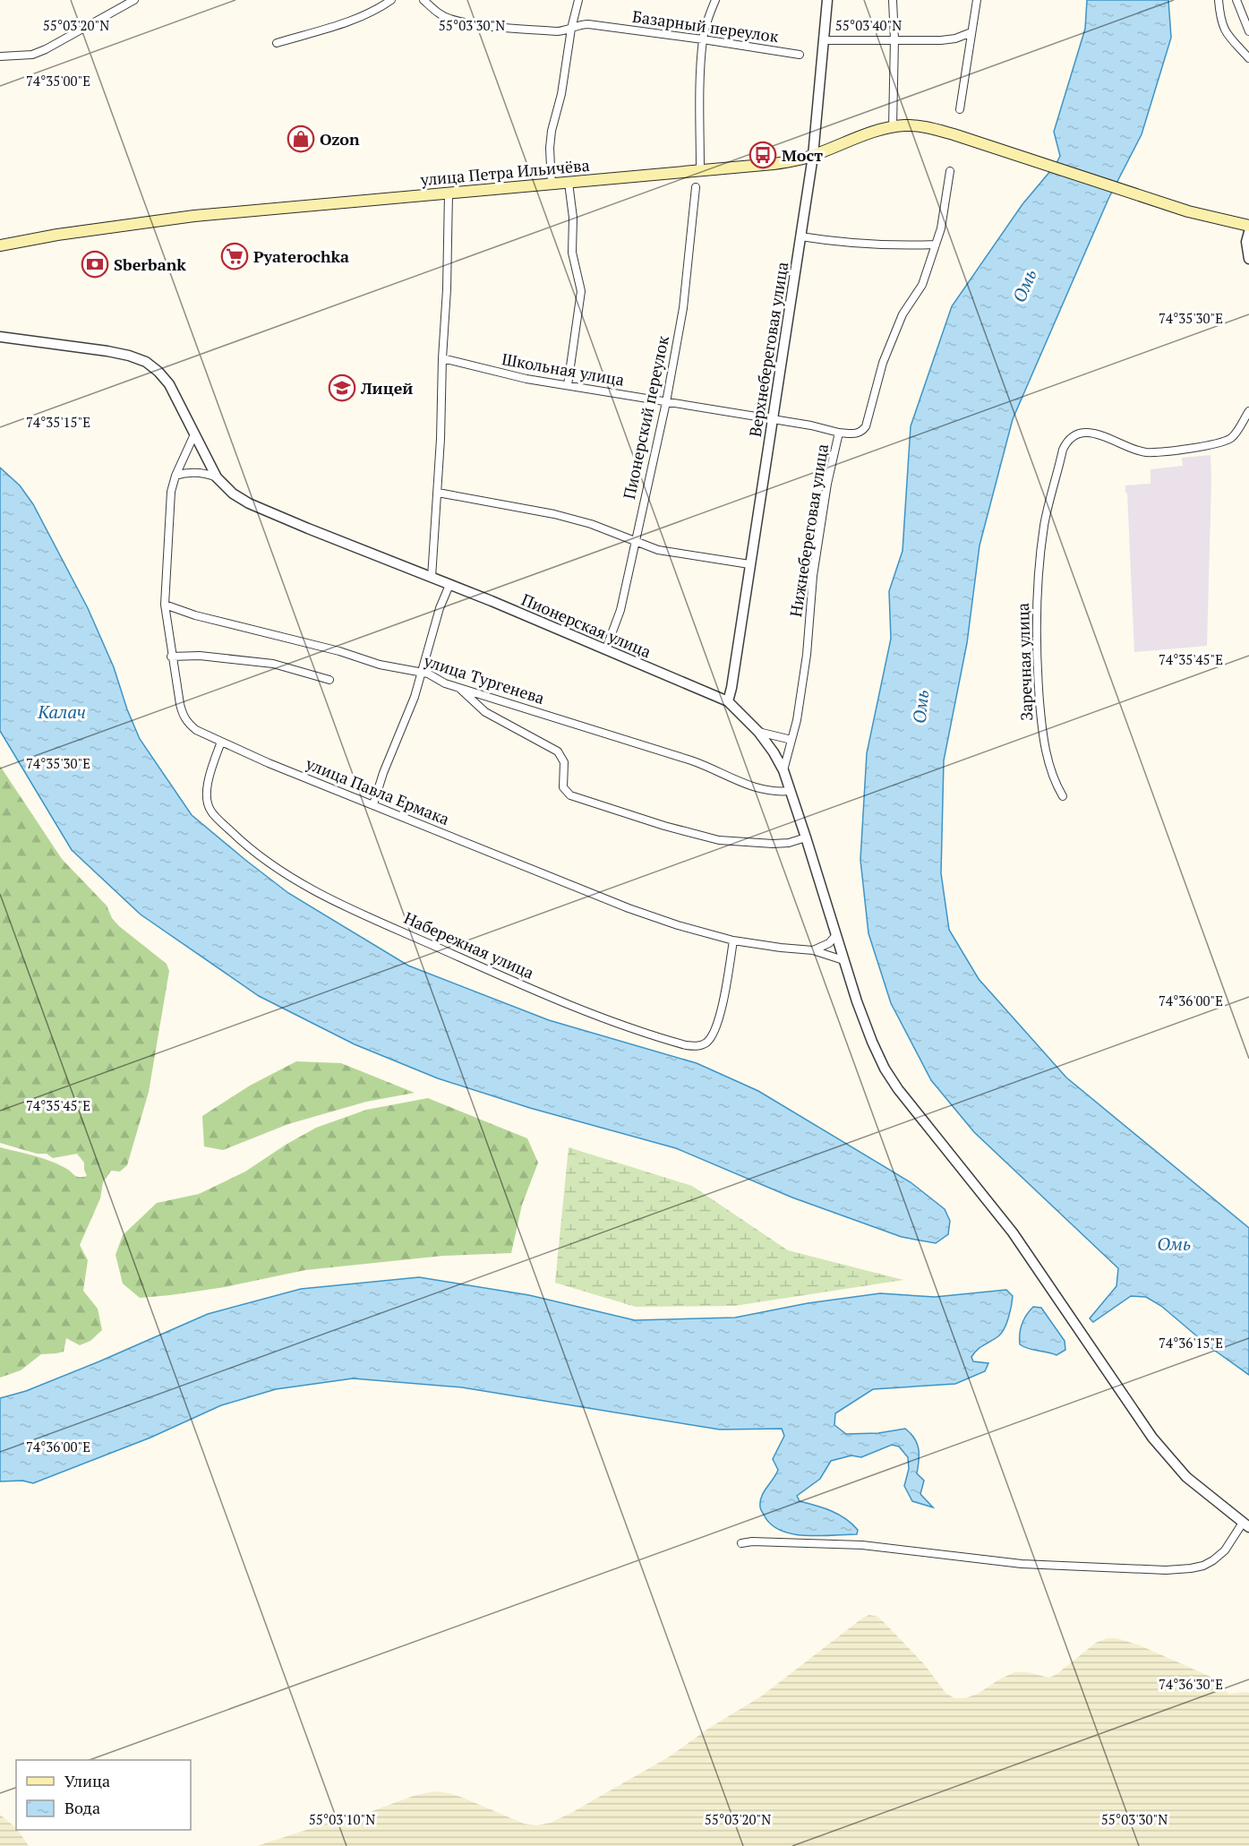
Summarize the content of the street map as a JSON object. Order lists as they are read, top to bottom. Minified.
{"streets":{"main road":["улица Петра Ильичёва"],"street":["Базарный переулок","Верхнебереговая улица","Школьная улица","Пионерский переулок","Нижнебереговая улица","Пионерская улица","Заречная улица","улица Тургенева","улица Павла Ермака","Набережная улица"]},"crossings":[["улица Петра Ильичёва","Верхнебереговая улица"],["Верхнебереговая улица","Школьная улица"],["Верхнебереговая улица","Пионерская улица"],["Школьная улица","Пионерский переулок"],["Школьная улица","Нижнебереговая улица"],["Пионерский переулок","Пионерская улица"],["Нижнебереговая улица","Пионерская улица"],["Пионерская улица","улица Тургенева"],["Пионерская улица","улица Павла Ермака"],["улица Тургенева","улица Павла Ермака"],["улица Павла Ермака","Набережная улица"]],"water":["Омь","Калач"],"places":{"shop":["Ozon"],"bus stop":["Мост"],"supermarket":["Pyaterochka"],"bank":["Sberbank"],"school or university":["Лицей"]},"legend":["Улица","Вода"],"coordinates":["55°03'20\"N","55°03'30\"N","55°03'40\"N","74°35'00\"E","74°35'30\"E","74°35'15\"E","74°35'45\"E","74°36'00\"E","74°36'15\"E","74°36'30\"E","55°03'10\"N"]}
